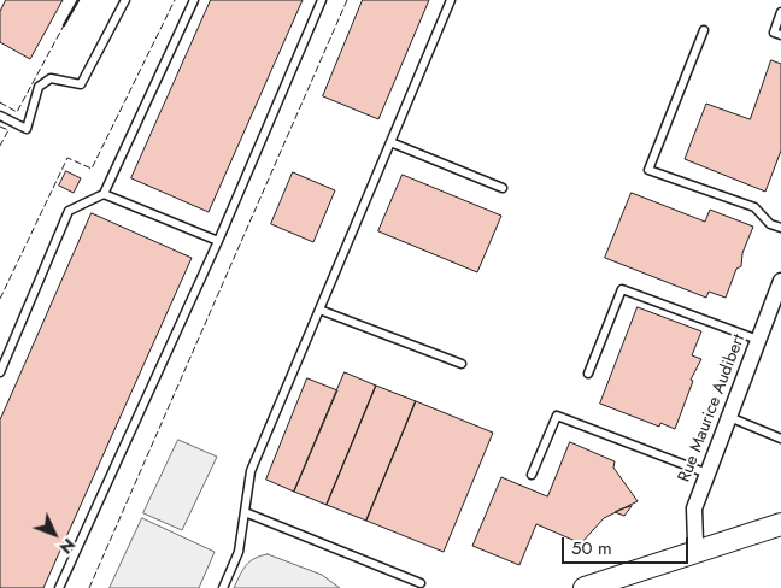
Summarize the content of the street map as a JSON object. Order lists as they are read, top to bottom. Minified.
{"streets":{"street":["Rue Maurice Audibert"]},"scale_bar":"50 m","north":"bottom right"}
